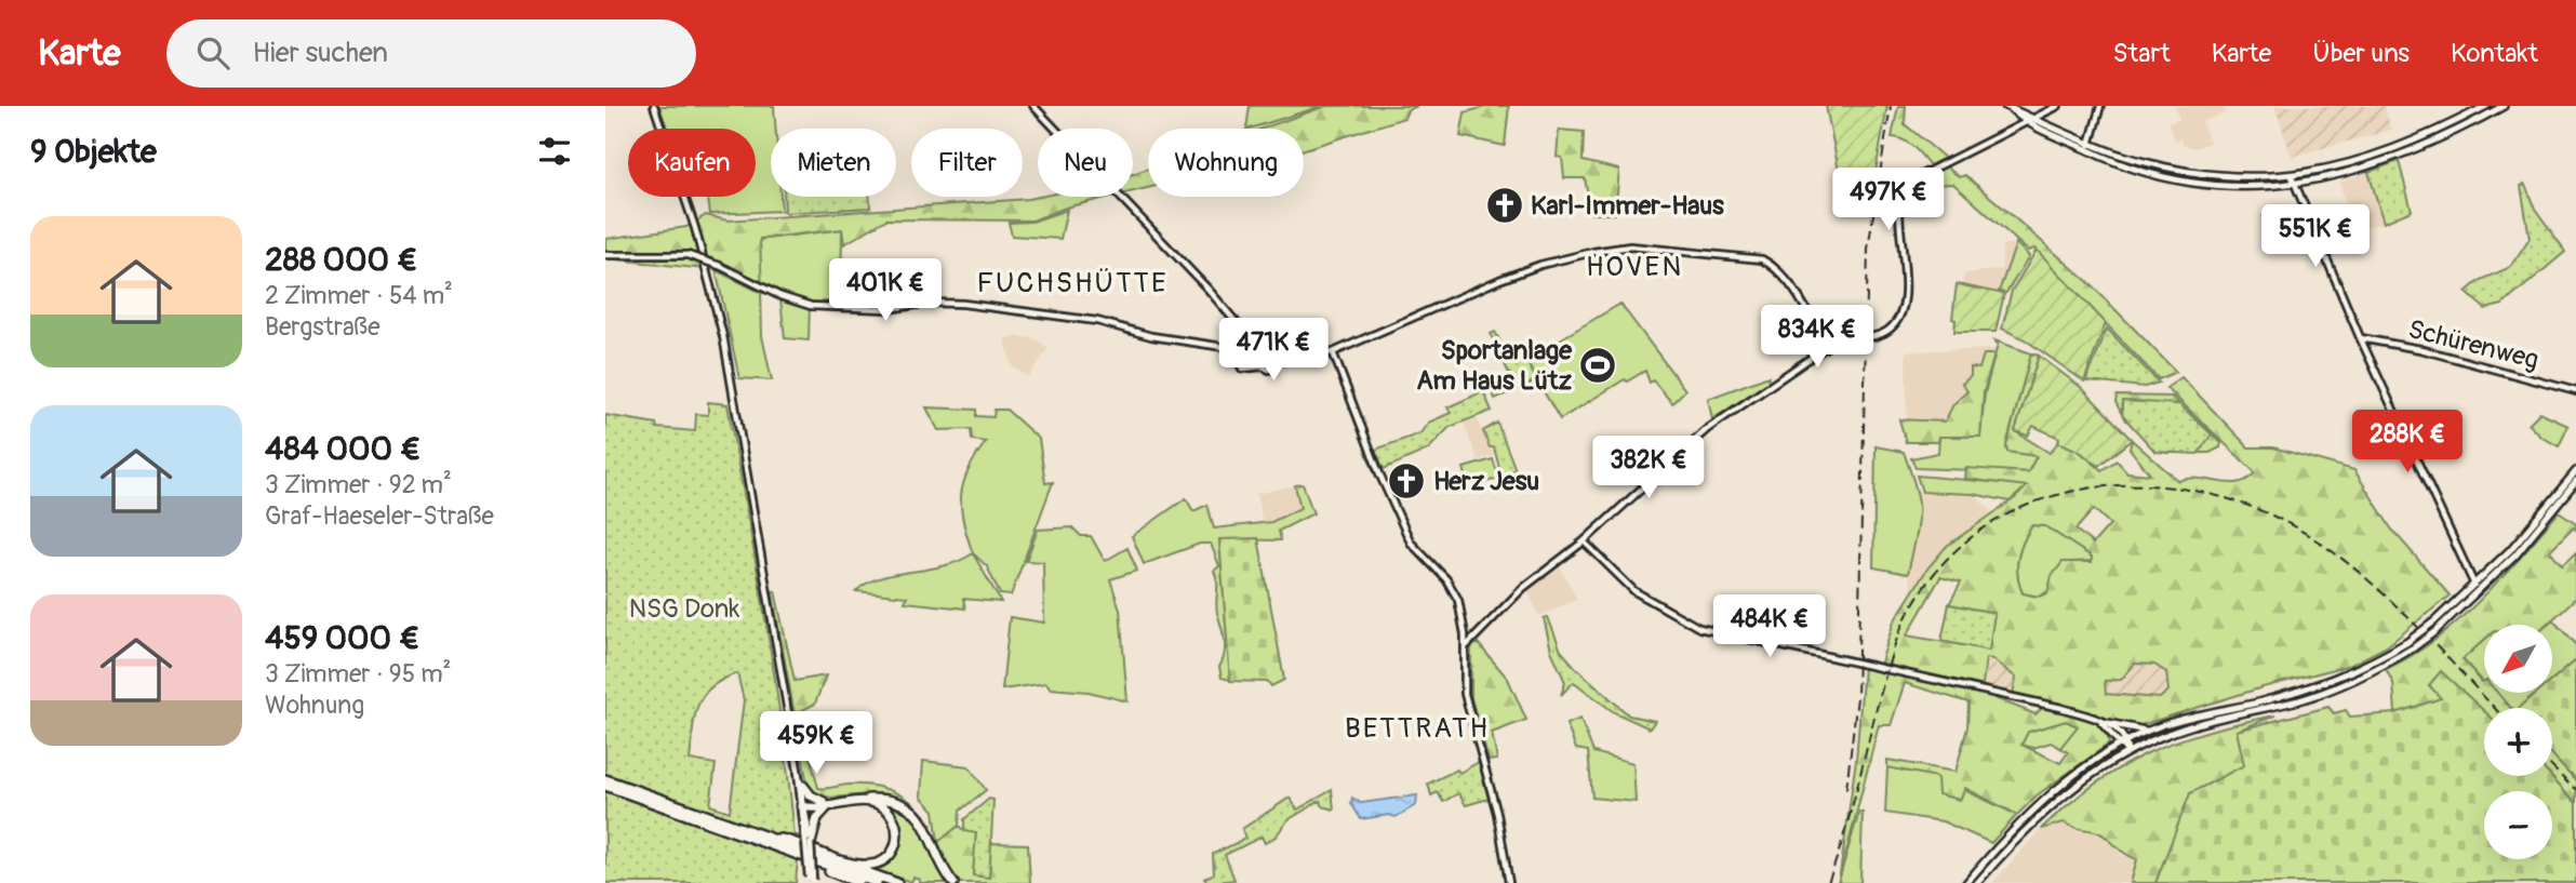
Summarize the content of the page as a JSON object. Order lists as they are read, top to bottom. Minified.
{"streets":{"street":["Schürenweg"]},"districts":["HOVEN","FUCHSHÜTTE","BETTRATH"],"parks":["NSG Donk"],"places":{"church":["Karl-Immer-Haus","Herz Jesu"],"sports":["Sportanlage Am Haus Lütz"]},"north":"bottom left","page":{"header":"Karte","search":"Hier suchen","nav":["Start","Karte","Über uns","Kontakt"],"heading":"9 Objekte","chip":["Kaufen","Mieten","Filter","Neu","Wohnung"],"price":["497K €","551K €","401K €","834K €","471K €","288K €","382K €","484K €","459K €"],"list":[{"name":"288 000 €","note":"2 Zimmer · 54 m² · Bergstraße"},{"name":"484 000 €","note":"3 Zimmer · 92 m² · Graf-Haeseler-Straße"},{"name":"459 000 €","note":"3 Zimmer · 95 m² · Wohnung"}],"map_buttons":["+","−"]}}
